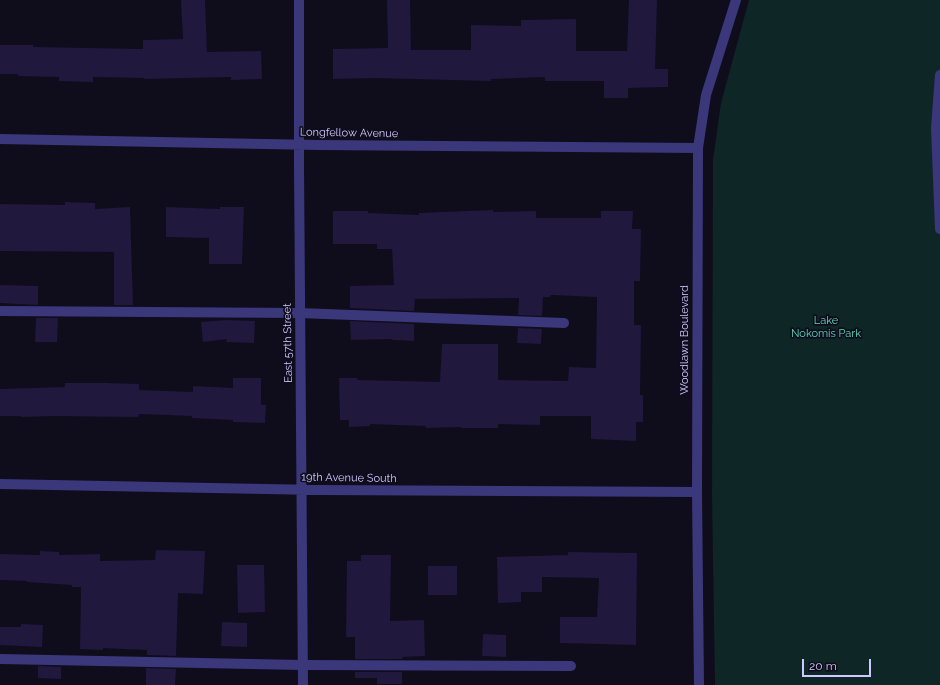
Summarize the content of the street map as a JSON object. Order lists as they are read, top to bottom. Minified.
{"streets":{"street":["Longfellow Avenue","Woodlawn Boulevard","East 57th Street","19th Avenue South"]},"crossings":[["Longfellow Avenue","Woodlawn Boulevard"],["Longfellow Avenue","East 57th Street"],["Woodlawn Boulevard","19th Avenue South"],["East 57th Street","19th Avenue South"]],"parks":["Lake Nokomis Park"],"scale_bar":"20 m"}
